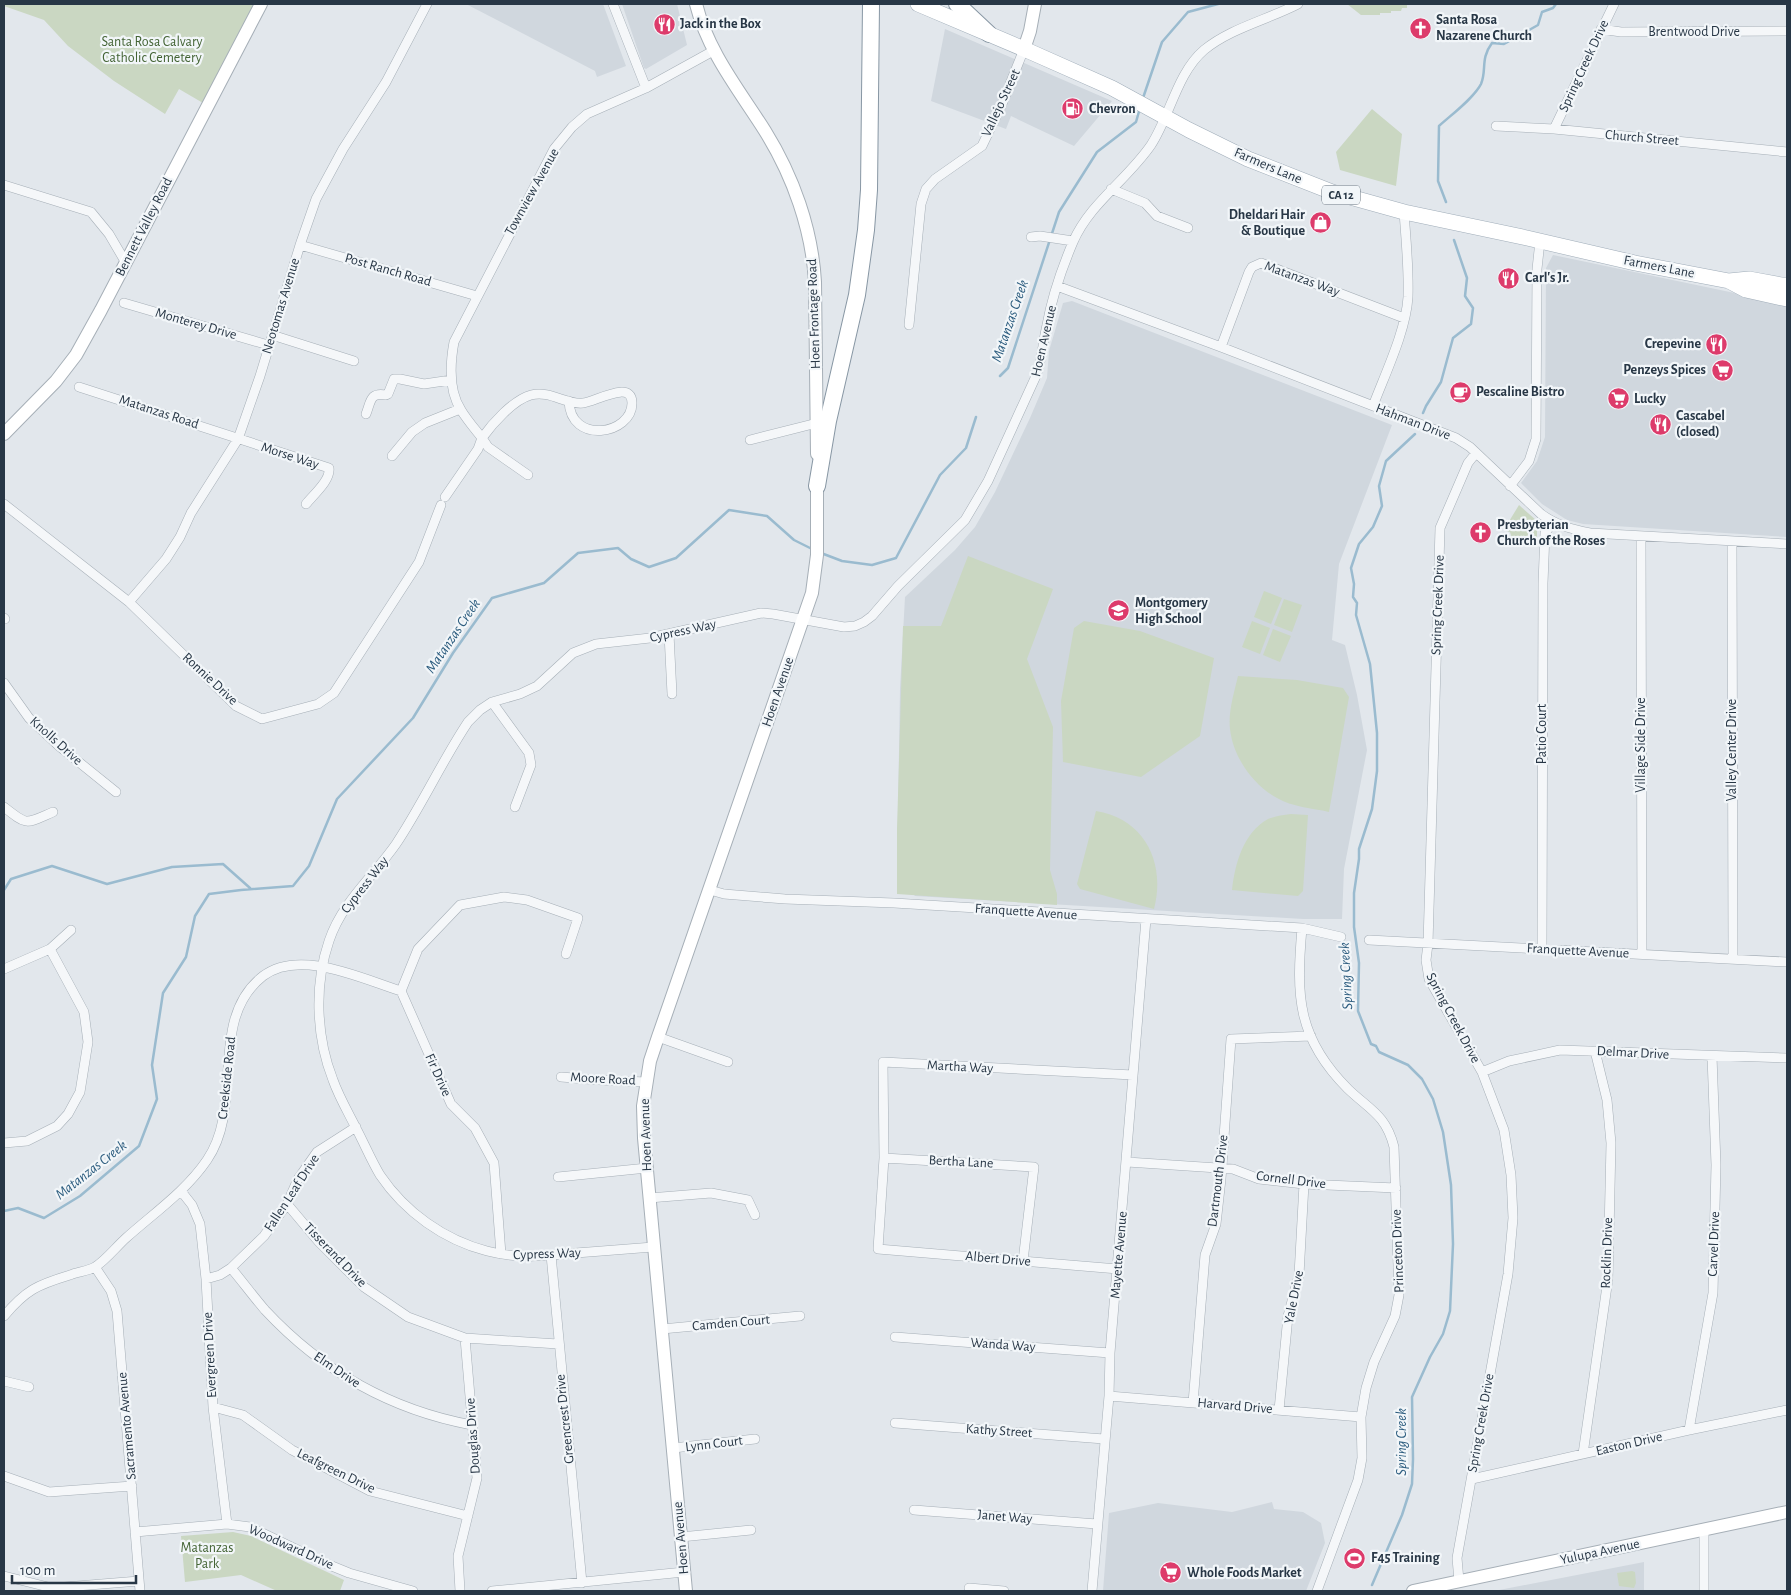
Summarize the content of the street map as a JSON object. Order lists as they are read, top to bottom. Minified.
{"streets":{"highway":["CA 12"],"main road":["Farmers Lane"],"street":["Brentwood Drive","Spring Creek Drive","Vallejo Street","Church Street","Townview Avenue","Bennett Valley Road","Post Ranch Road","Matanzas Way","Neotomas Avenue","Hoen Frontage Road","Monterey Drive","Hoen Avenue","Matanzas Road","Hahman Drive","Morse Way","Cypress Way","Ronnie Drive","Patio Court","Knolls Drive","Village Side Drive","Valley Center Drive","Franquette Avenue","Delmar Drive","Martha Way","Fir Drive","Creekside Road","Moore Road","Bertha Lane","Cornell Drive","Dartmouth Drive","Fallen Leaf Drive","Carvel Drive","Princeton Drive","Rocklin Drive","Tisserand Drive","Mayette Avenue","Albert Drive","Yale Drive","Camden Court","Wanda Way","Evergreen Drive","Elm Drive","Harvard Drive","Greencrest Drive","Sacramento Avenue","Kathy Street","Douglas Drive","Lynn Court","Easton Drive","Leafgreen Drive","Janet Way","Woodward Drive","Yulupa Avenue"]},"crossings":[["Brentwood Drive","Spring Creek Drive"],["Spring Creek Drive","Church Street"],["Spring Creek Drive","Hahman Drive"],["Spring Creek Drive","Franquette Avenue"],["Spring Creek Drive","Delmar Drive"],["Spring Creek Drive","Easton Drive"],["Spring Creek Drive","Yulupa Avenue"],["Vallejo Street","Farmers Lane"],["Farmers Lane","CA 12"],["Farmers Lane","Hoen Avenue"],["Townview Avenue","Post Ranch Road"],["Townview Avenue","Hoen Frontage Road"],["Townview Avenue","Ronnie Drive"],["Post Ranch Road","Neotomas Avenue"],["Matanzas Way","Hahman Drive"],["Neotomas Avenue","Monterey Drive"],["Neotomas Avenue","Matanzas Road"],["Neotomas Avenue","Morse Way"],["Neotomas Avenue","Ronnie Drive"],["Hoen Frontage Road","Hoen Avenue"],["Hoen Frontage Road","Cypress Way"],["Hoen Avenue","Hahman Drive"],["Hoen Avenue","Cypress Way"],["Hoen Avenue","Franquette Avenue"],["Hoen Avenue","Moore Road"],["Hoen Avenue","Camden Court"],["Hoen Avenue","Lynn Court"],["Matanzas Road","Morse Way"],["Hahman Drive","Patio Court"],["Hahman Drive","Village Side Drive"],["Hahman Drive","Valley Center Drive"],["Cypress Way","Fir Drive"],["Cypress Way","Creekside Road"],["Cypress Way","Fallen Leaf Drive"],["Cypress Way","Greencrest Drive"],["Patio Court","Franquette Avenue"],["Village Side Drive","Franquette Avenue"],["Valley Center Drive","Franquette Avenue"],["Franquette Avenue","Princeton Drive"],["Franquette Avenue","Mayette Avenue"],["Delmar Drive","Carvel Drive"],["Delmar Drive","Rocklin Drive"],["Martha Way","Bertha Lane"],["Martha Way","Mayette Avenue"],["Martha Way","Albert Drive"],["Fir Drive","Creekside Road"],["Creekside Road","Evergreen Drive"],["Creekside Road","Sacramento Avenue"],["Bertha Lane","Albert Drive"],["Cornell Drive","Dartmouth Drive"],["Cornell Drive","Princeton Drive"],["Cornell Drive","Mayette Avenue"],["Cornell Drive","Yale Drive"],["Dartmouth Drive","Princeton Drive"],["Dartmouth Drive","Harvard Drive"],["Fallen Leaf Drive","Tisserand Drive"],["Fallen Leaf Drive","Evergreen Drive"],["Fallen Leaf Drive","Elm Drive"],["Carvel Drive","Easton Drive"],["Princeton Drive","Harvard Drive"],["Rocklin Drive","Easton Drive"],["Tisserand Drive","Greencrest Drive"],["Tisserand Drive","Douglas Drive"],["Mayette Avenue","Albert Drive"],["Mayette Avenue","Wanda Way"],["Mayette Avenue","Harvard Drive"],["Mayette Avenue","Kathy Street"],["Mayette Avenue","Janet Way"],["Yale Drive","Harvard Drive"],["Evergreen Drive","Leafgreen Drive"],["Evergreen Drive","Woodward Drive"],["Elm Drive","Douglas Drive"],["Sacramento Avenue","Woodward Drive"],["Douglas Drive","Leafgreen Drive"]],"water":["Matanzas Creek","Spring Creek"],"parks":["Santa Rosa Calvary Catholic Cemetery","Matanzas Park"],"places":{"restaurant":["Jack in the Box","Carl's Jr.","Crepevine","Cascabel (closed)"],"church":["Santa Rosa Nazarene Church","Presbyterian Church of the Roses"],"fuel station":["Chevron"],"shop":["Dheldari Hair & Boutique"],"supermarket":["Penzeys Spices","Lucky","Whole Foods Market"],"cafe":["Pescaline Bistro"],"school or university":["Montgomery High School"],"sports":["F45 Training"]},"scale_bar":"100 m"}
